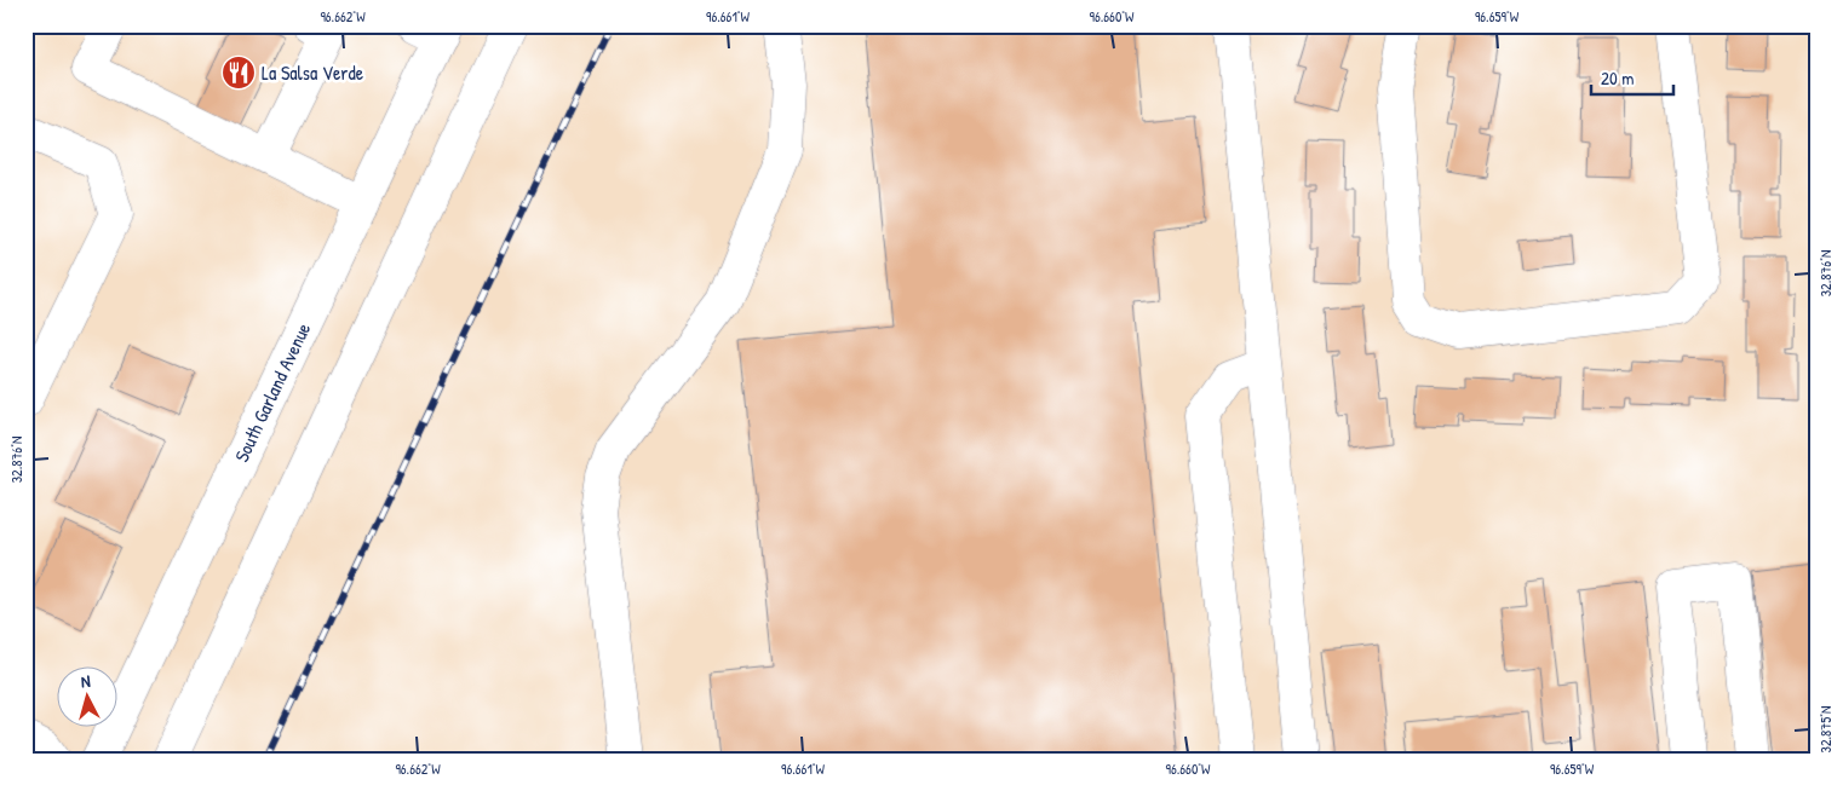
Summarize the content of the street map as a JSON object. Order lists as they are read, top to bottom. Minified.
{"streets":{"main road":["South Garland Avenue"]},"places":{"restaurant":["La Salsa Verde"]},"scale_bar":"20 m","north":"top","coordinates":["96.662°W","96.661°W","96.660°W","96.659°W","32.876°N","32.875°N"]}
